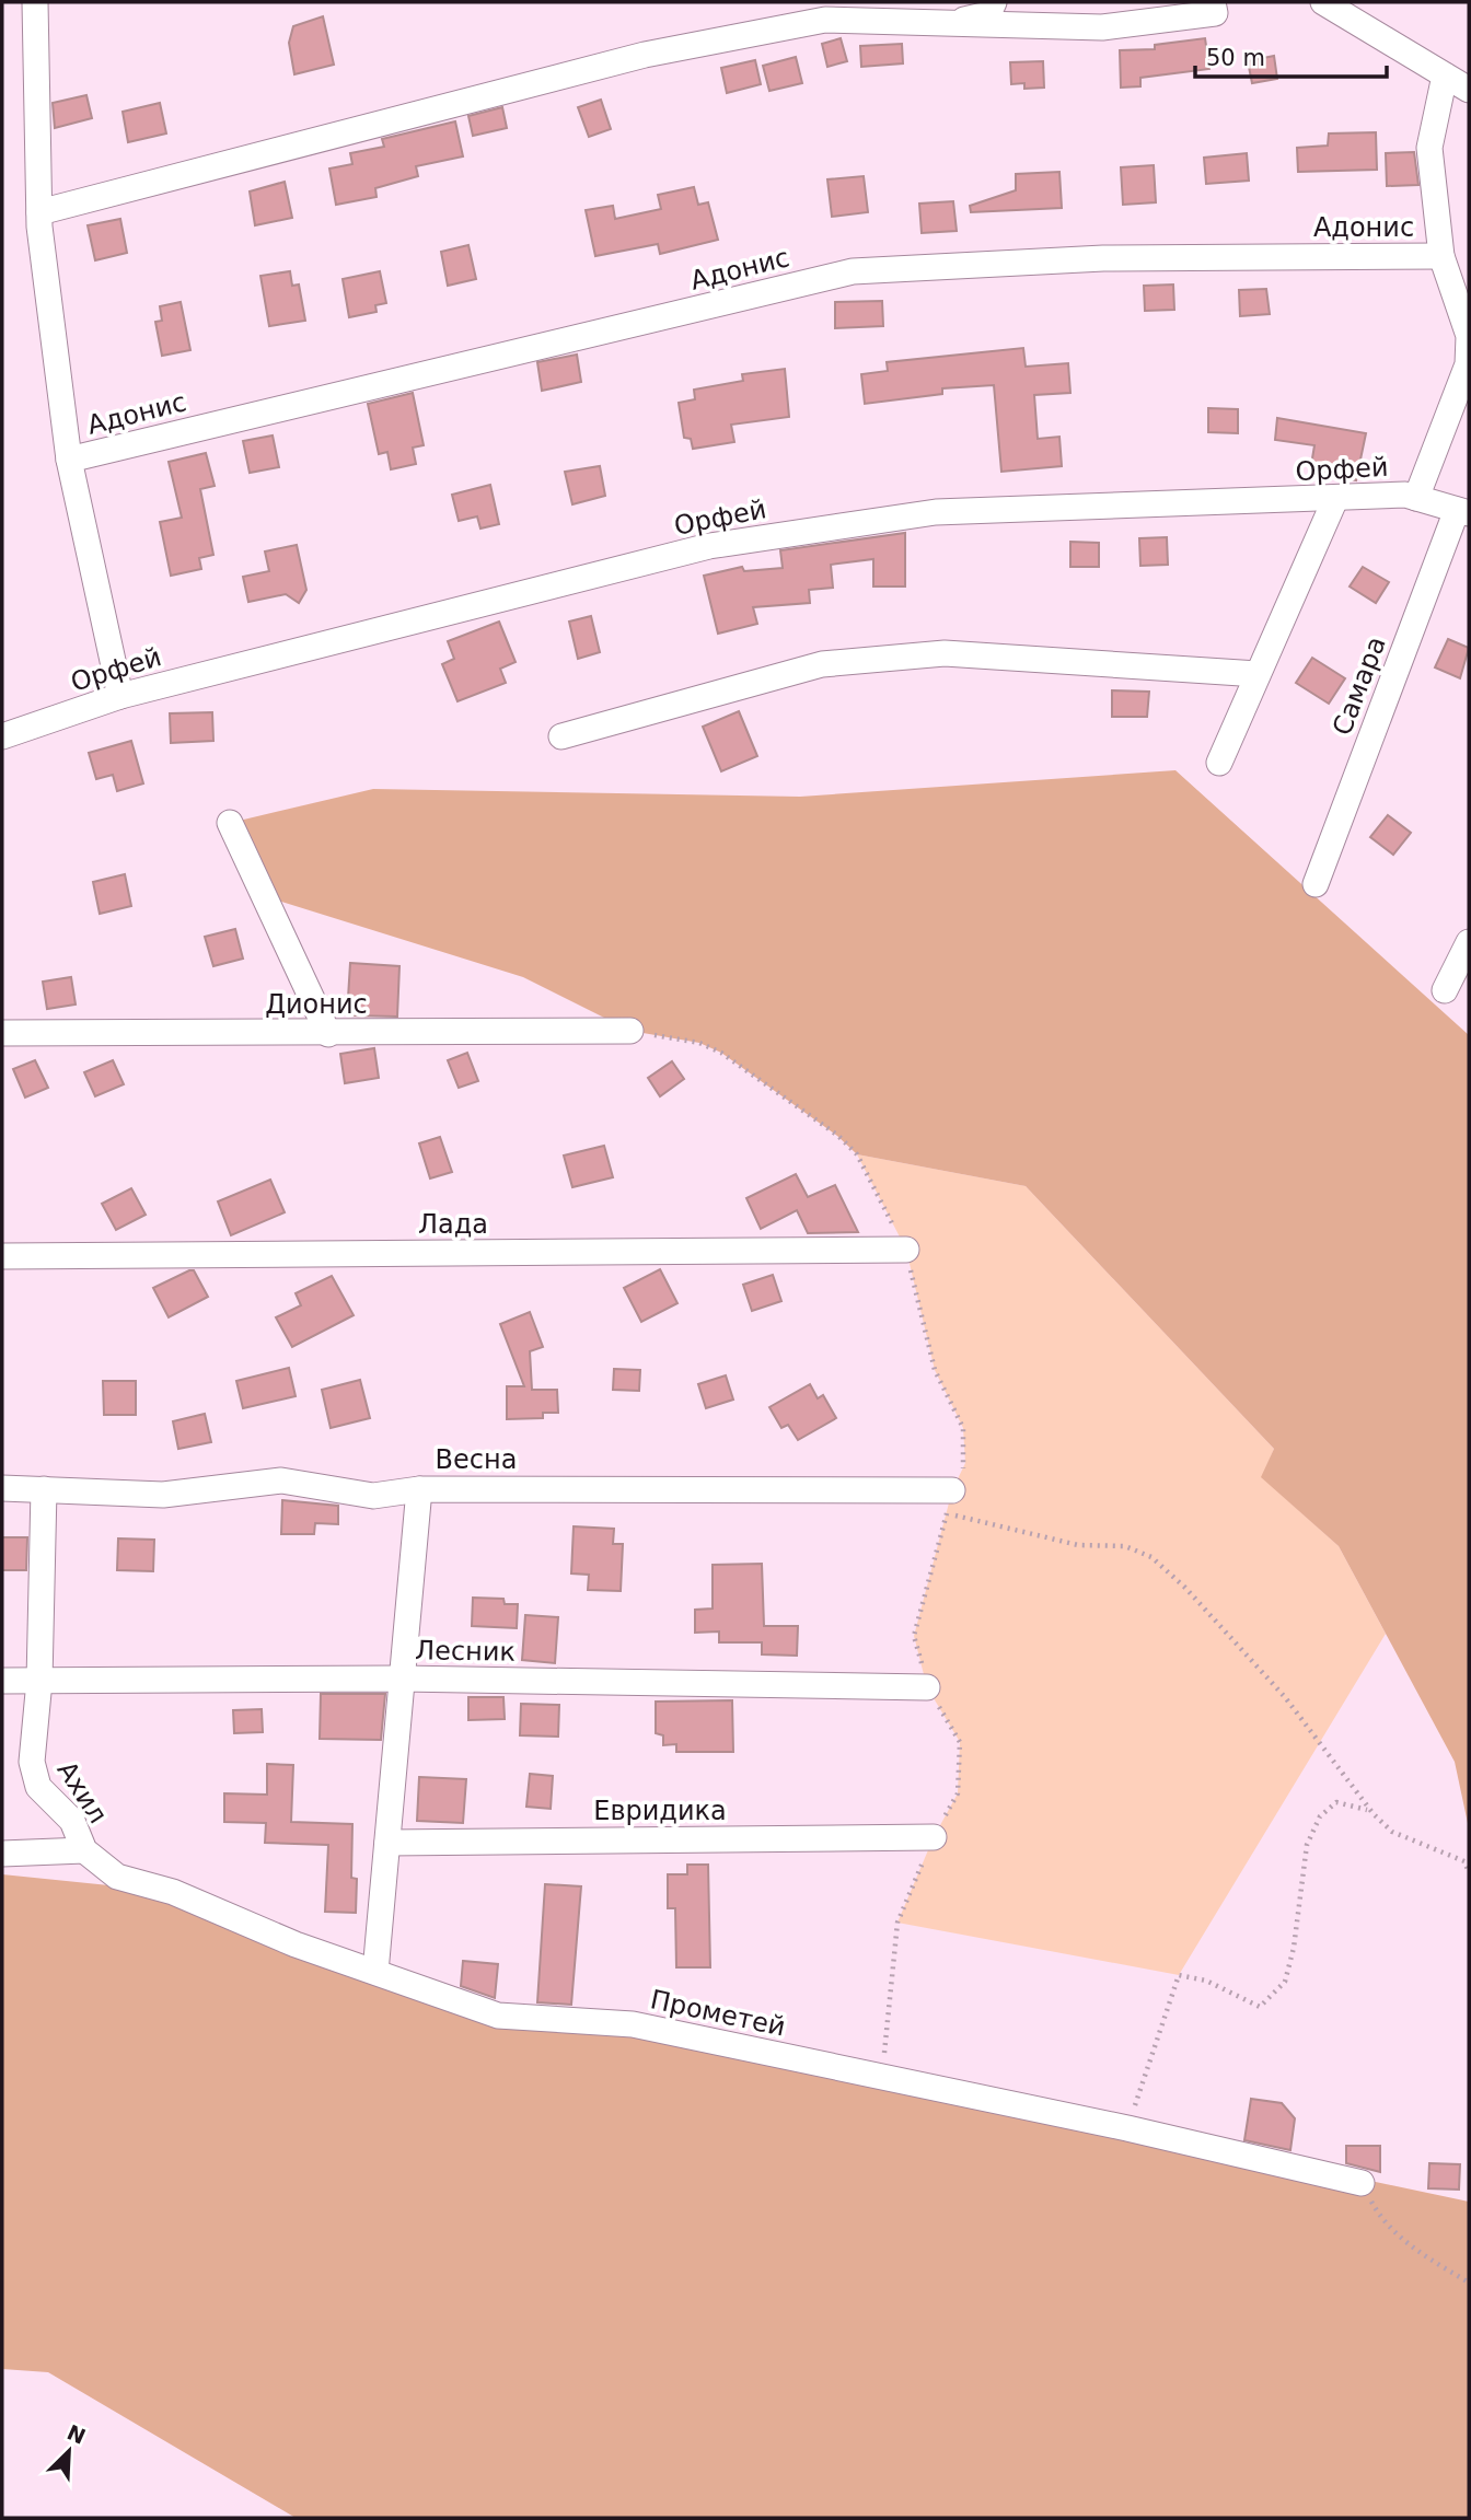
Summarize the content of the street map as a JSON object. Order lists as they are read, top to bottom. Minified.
{"streets":{"street":["Адонис","Орфей","Самара","Дионис","Лада","Весна","Лесник","Ахил","Евридика","Прометей"]},"crossings":[["Орфей","Самара"],["Весна","Ахил"],["Лесник","Ахил"],["Ахил","Прометей"]],"scale_bar":"50 m","north":"top right"}
